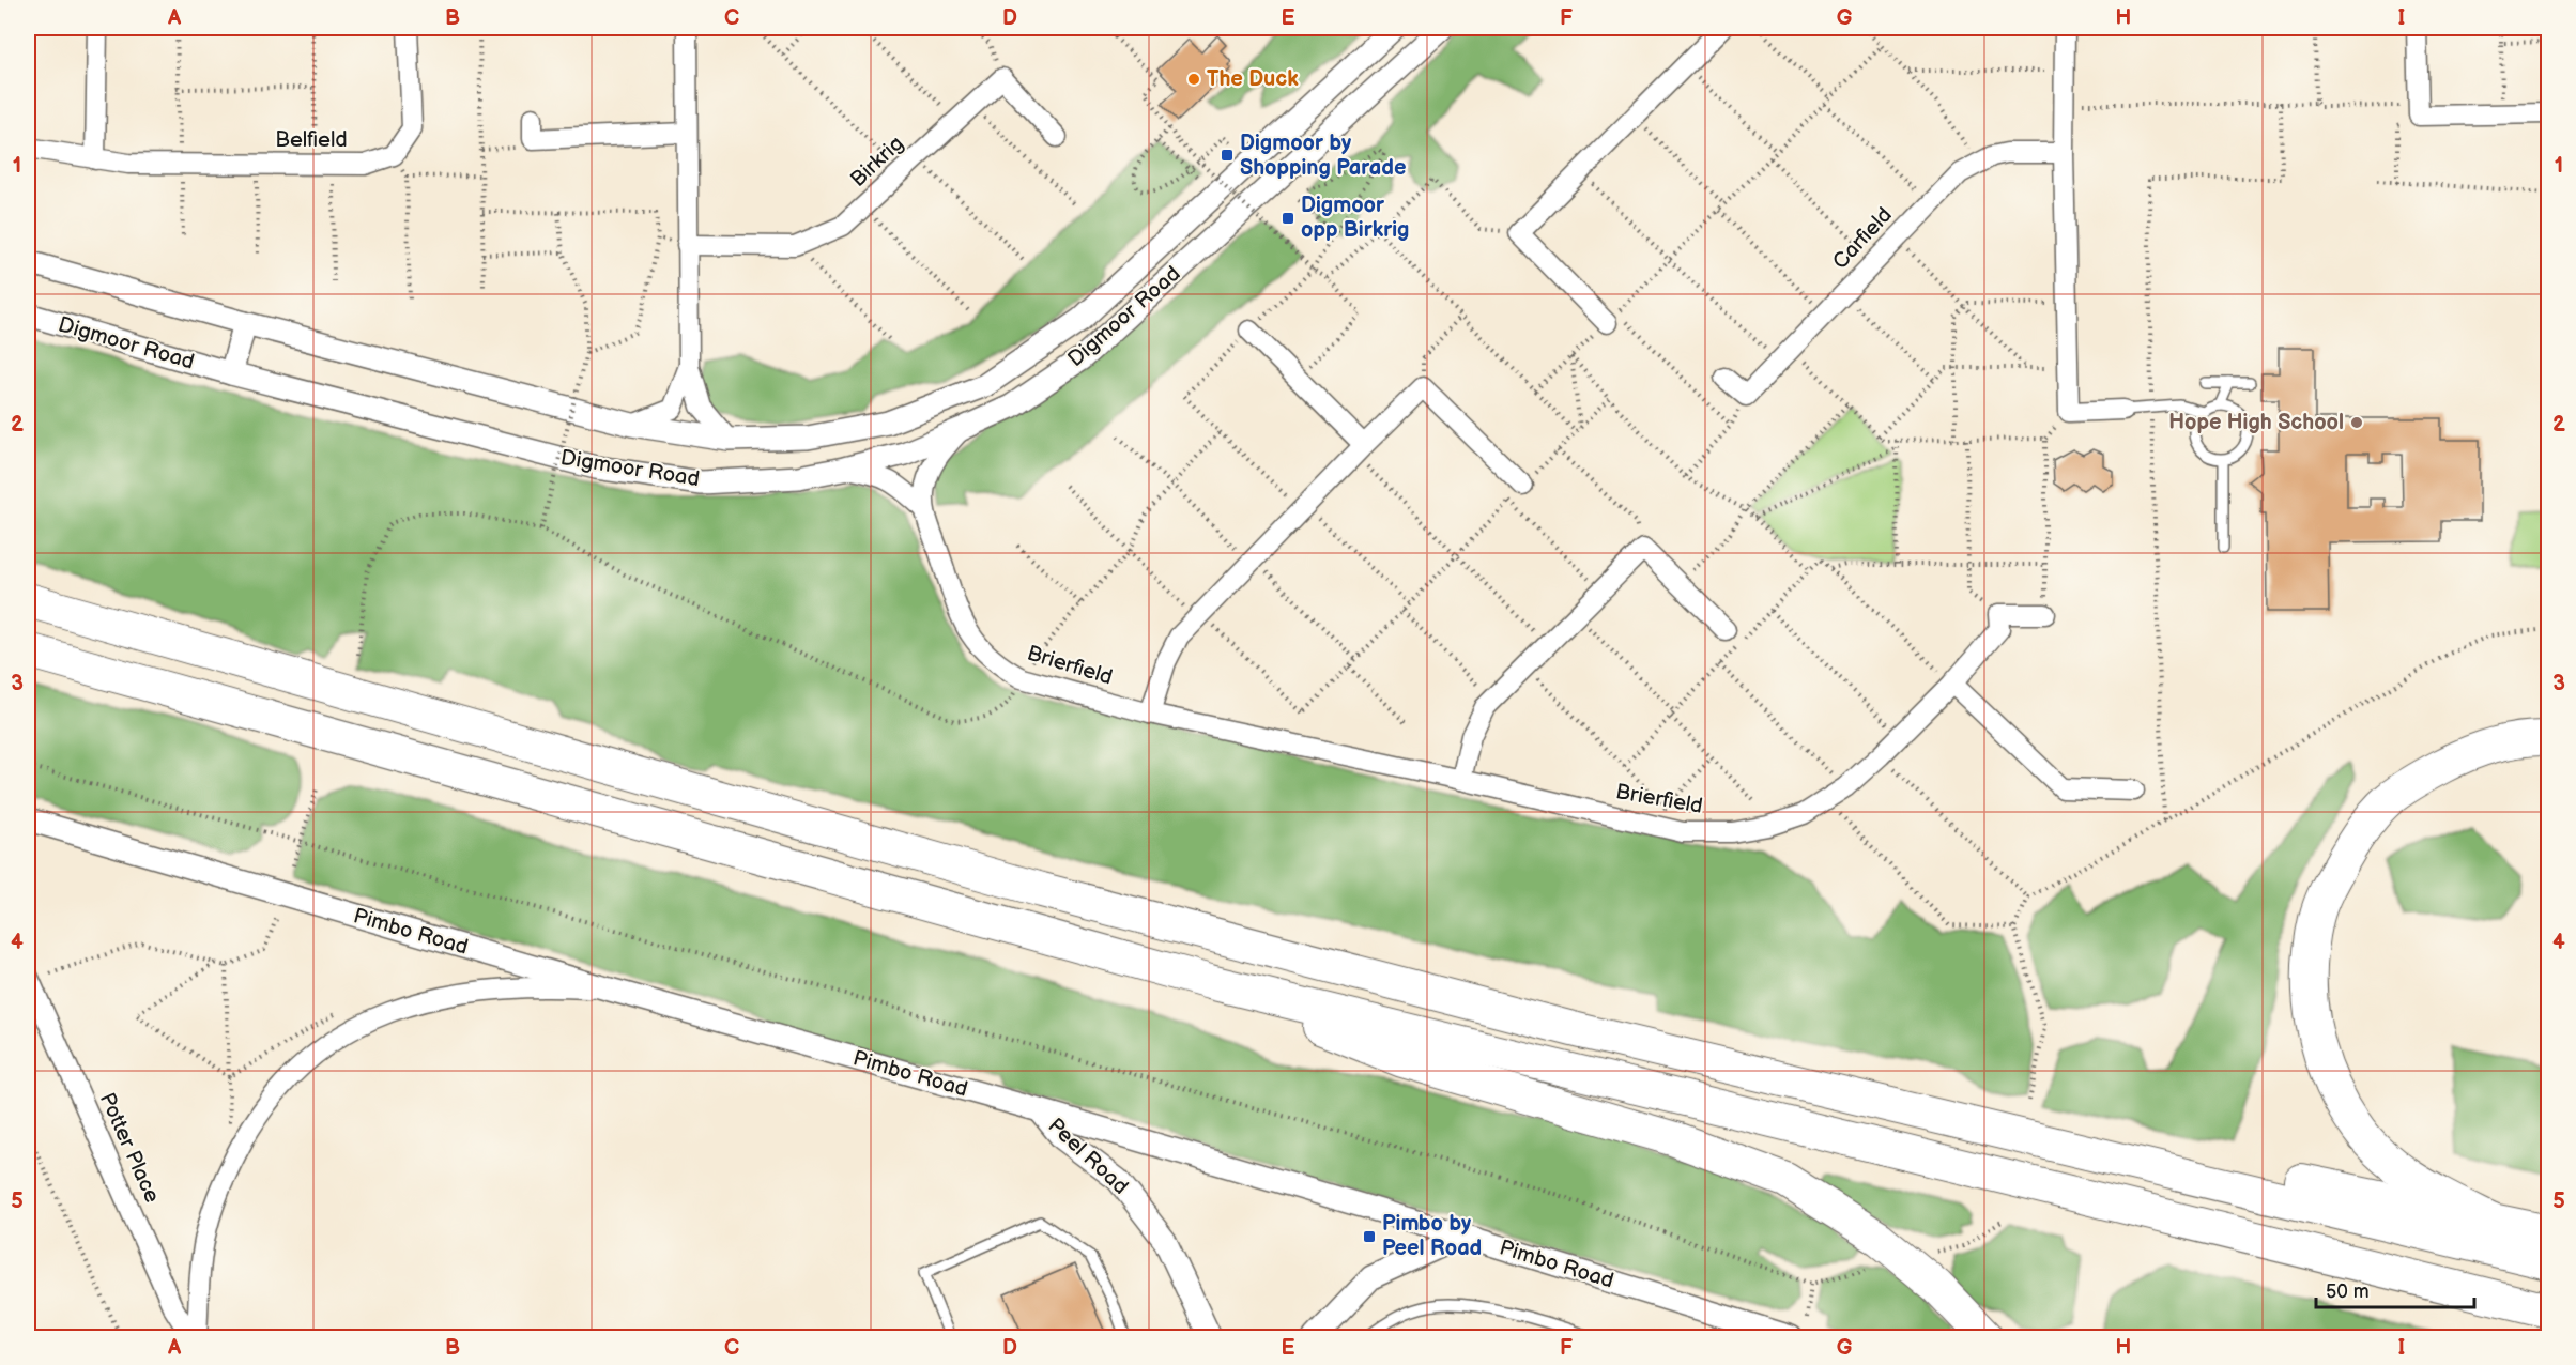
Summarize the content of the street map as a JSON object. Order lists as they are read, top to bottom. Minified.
{"streets":{"street":["Belfield","Birkrig","Carfield","Digmoor Road","Brierfield","Pimbo Road","Potter Place","Peel Road"]},"crossings":[["Digmoor Road","Brierfield"],["Pimbo Road","Peel Road"]],"places":{"other":["The Duck","Hope High School"],"transit":["Digmoor by Shopping Parade","Digmoor opp Birkrig","Pimbo by Peel Road"]},"scale_bar":"50 m","grid":{"columns":["A","B","C","D","E","F","G","H","I"],"rows":["1","2","3","4","5"]}}
